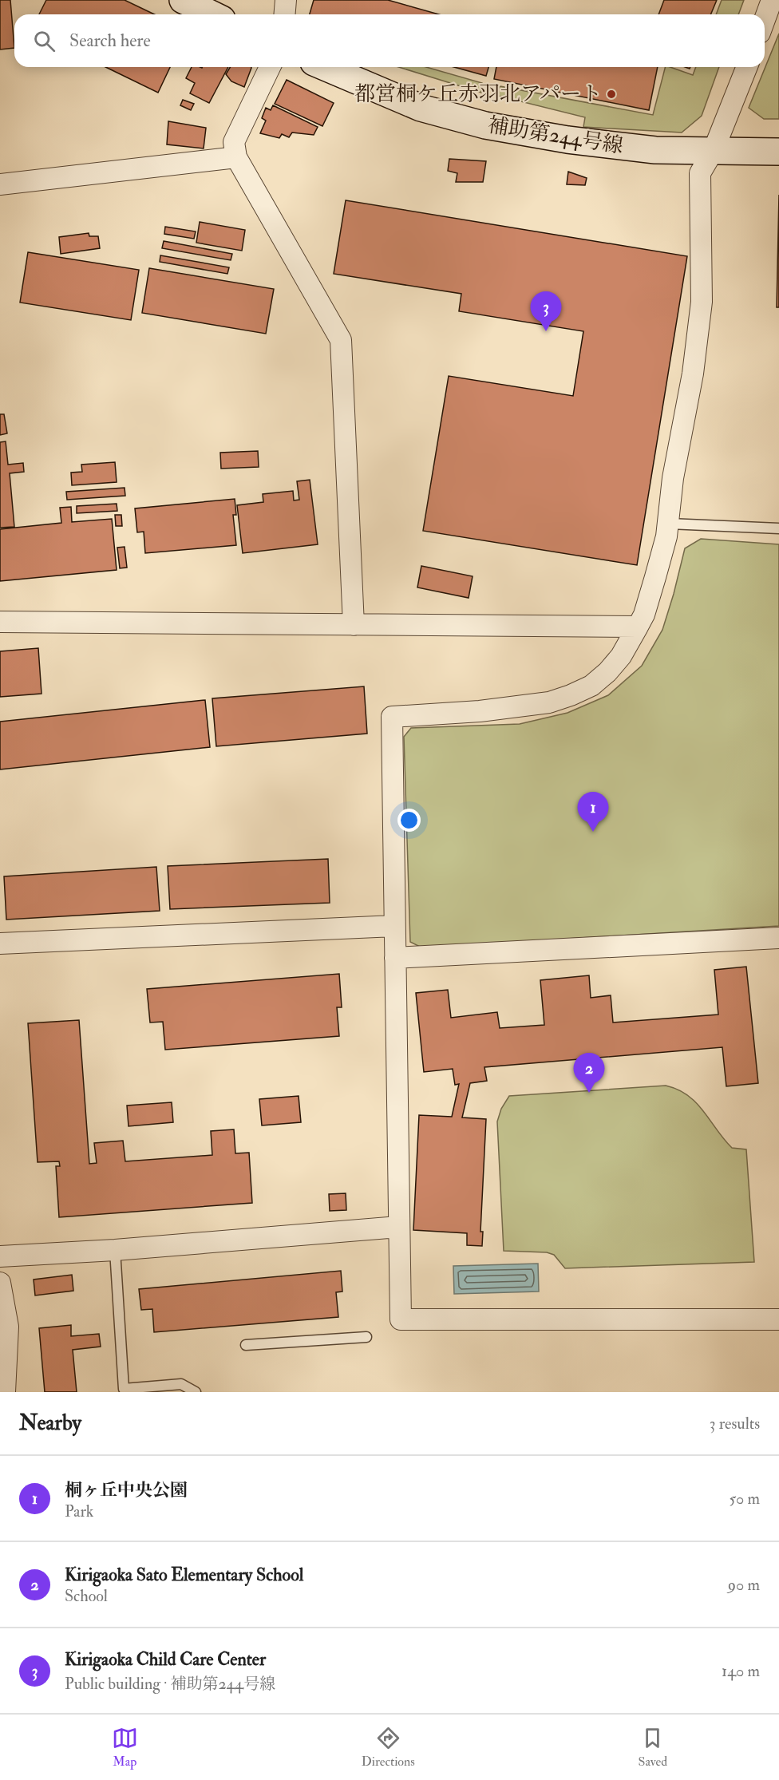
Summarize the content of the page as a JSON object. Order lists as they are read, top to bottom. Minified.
{"streets":{"street":["補助第244号線"]},"places":["都営桐ケ丘赤羽北アパート"],"page":{"search":"Search here","pins":["3","1","2"],"heading":["Nearby","3 results"],"list":[{"mark":"1","name":"桐ヶ丘中央公園","note":"Park","value":"50 m"},{"mark":"2","name":"Kirigaoka Sato Elementary School","note":"School","value":"90 m"},{"mark":"3","name":"Kirigaoka Child Care Center","note":"Public building · 補助第244号線","value":"140 m"}],"nav":["Map","Directions","Saved"]}}
